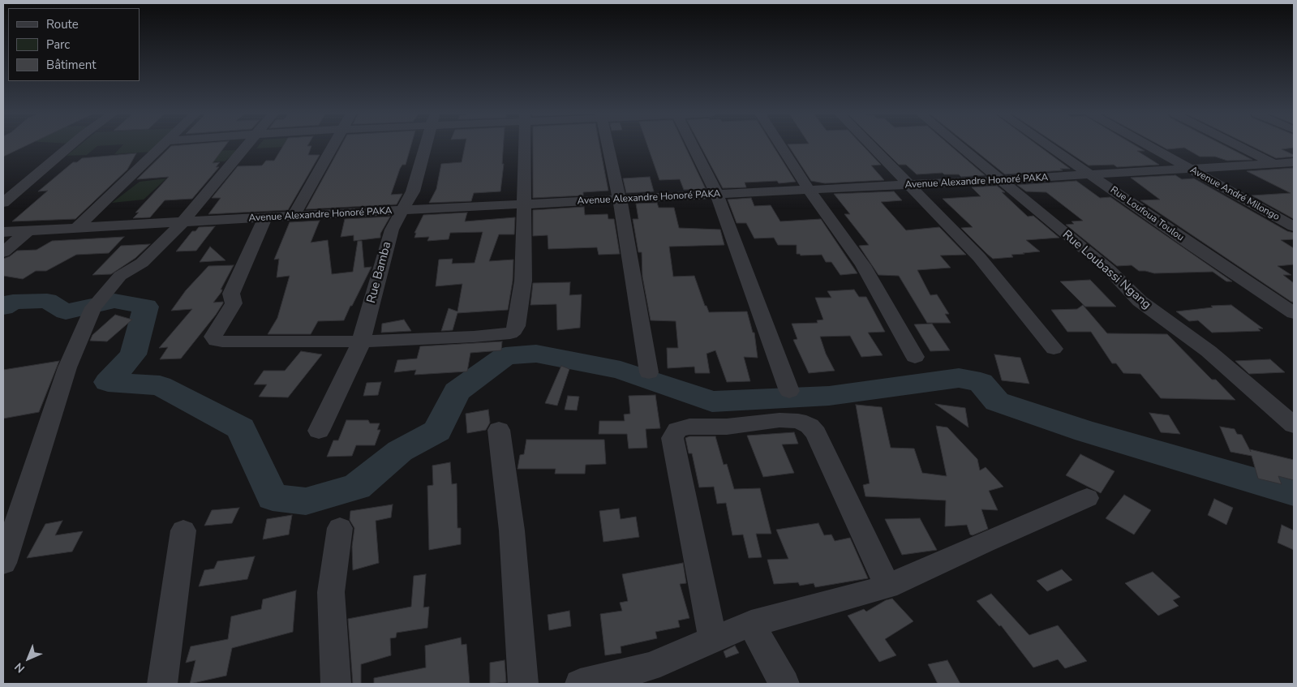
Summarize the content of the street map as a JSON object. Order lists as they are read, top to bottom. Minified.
{"streets":{"street":["Avenue Alexandre Honoré PAKA","Avenue André Milongo","Rue Loufoua Toulou","Rue Loubassi Ngang","Rue Bamba"]},"crossings":[["Avenue Alexandre Honoré PAKA","Avenue André Milongo"],["Avenue Alexandre Honoré PAKA","Rue Loufoua Toulou"],["Avenue Alexandre Honoré PAKA","Rue Loubassi Ngang"],["Avenue Alexandre Honoré PAKA","Rue Bamba"]],"legend":["Route","Parc","Bâtiment"],"north":"bottom left"}
